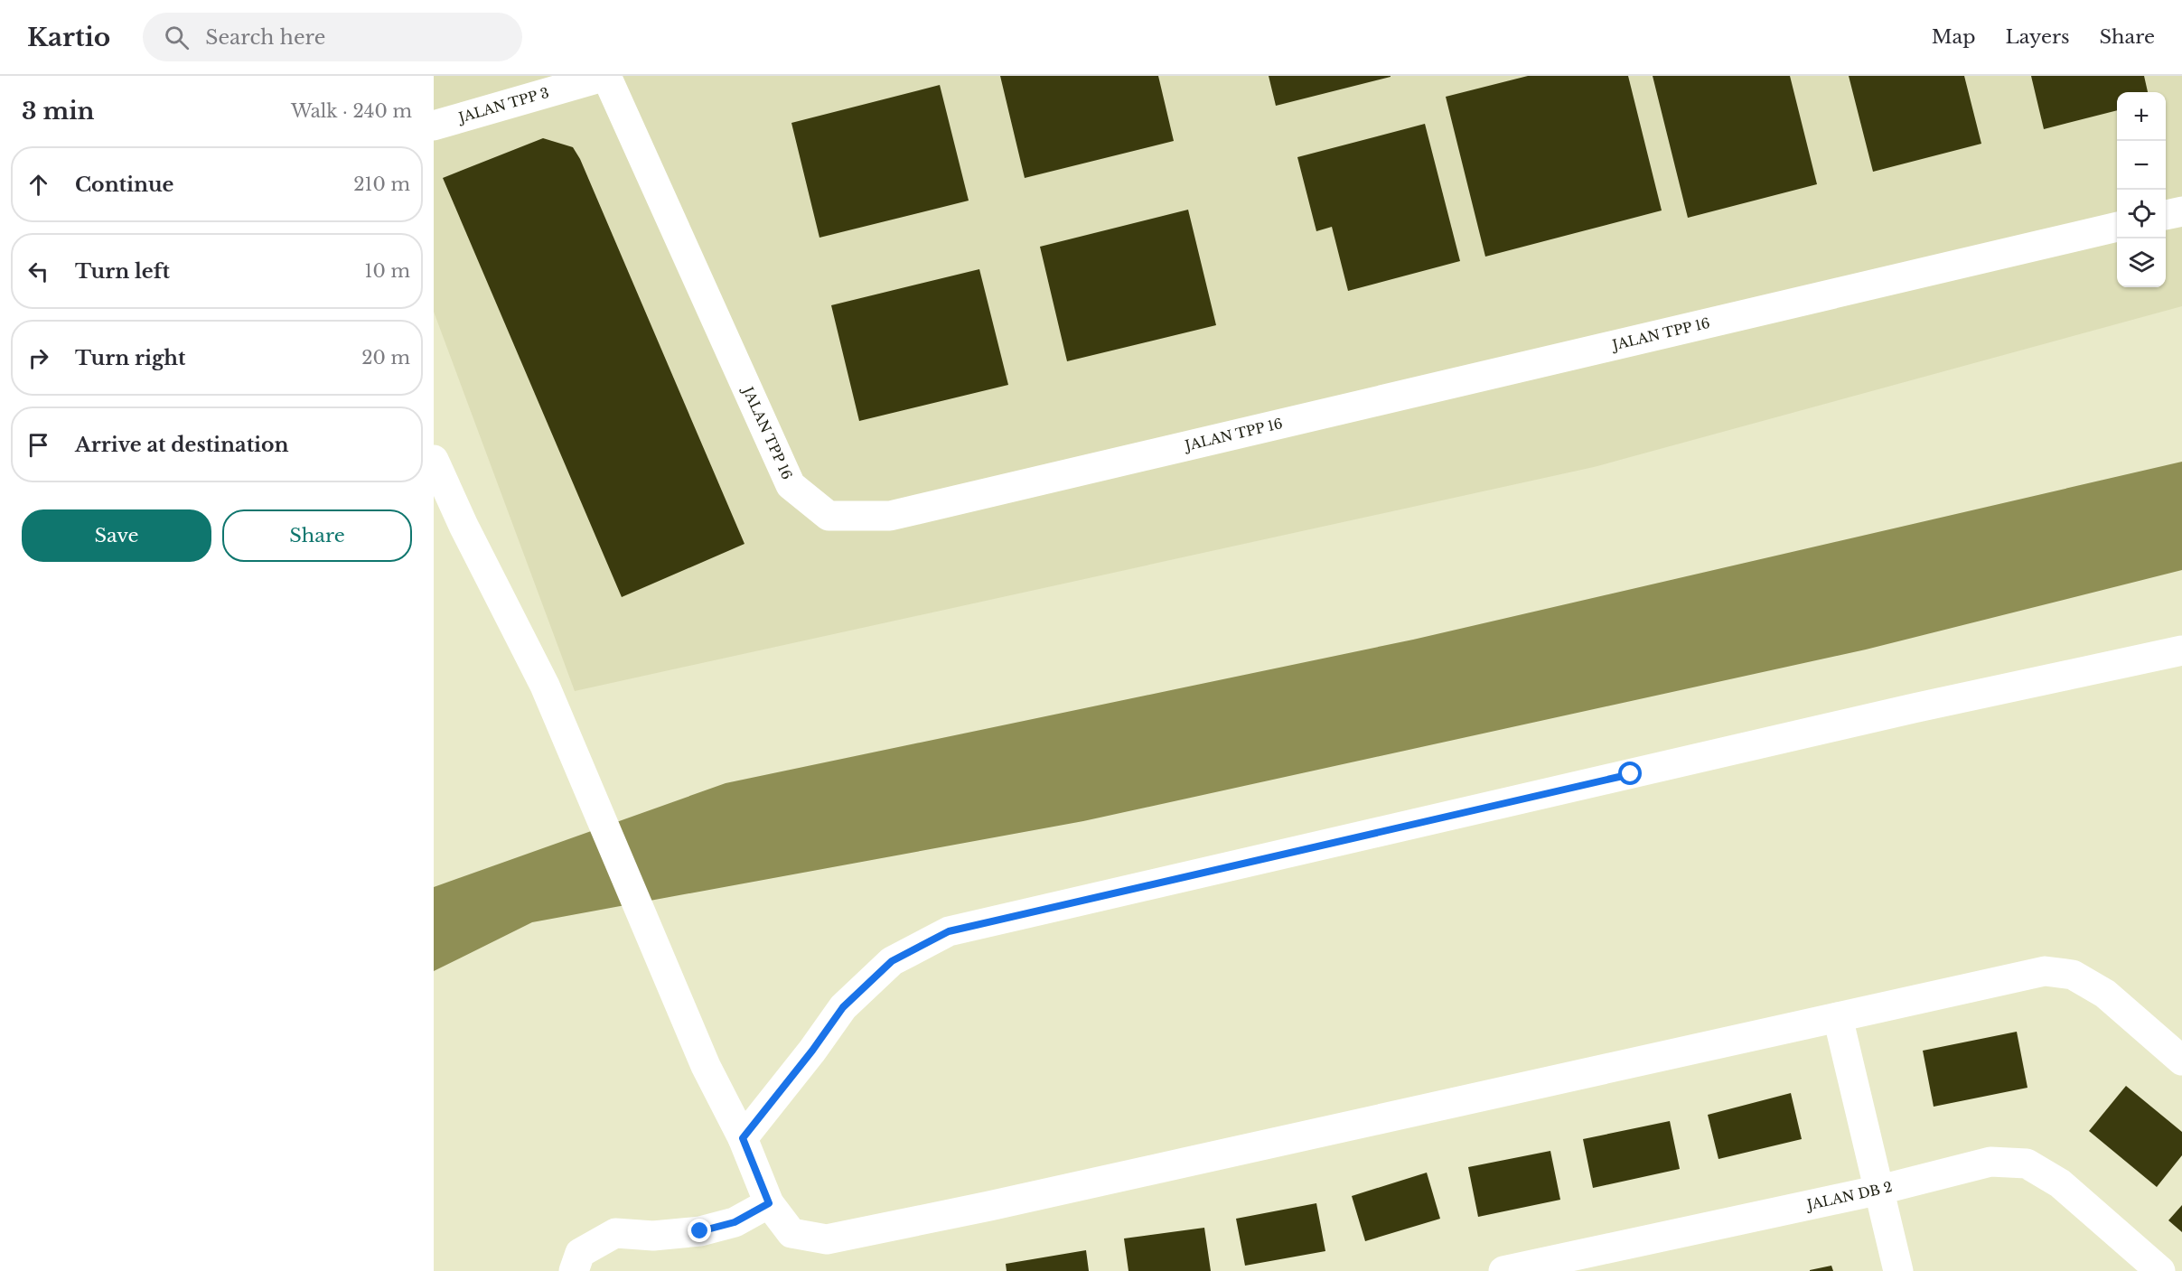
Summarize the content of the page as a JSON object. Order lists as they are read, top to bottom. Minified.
{"streets":{"street":["JALAN TPP 3","JALAN TPP 16","JALAN DB 2"]},"crossings":[["JALAN TPP 3","JALAN TPP 16"]],"page":{"header":"Kartio","search":"Search here","nav":["Map","Layers","Share"],"heading":["3 min","Walk · 240 m"],"map_buttons":["+","−"],"list":[["Continue","210 m"],["Turn left","10 m"],["Turn right","20 m"],"Arrive at destination"],"buttons":["Save","Share"]}}
